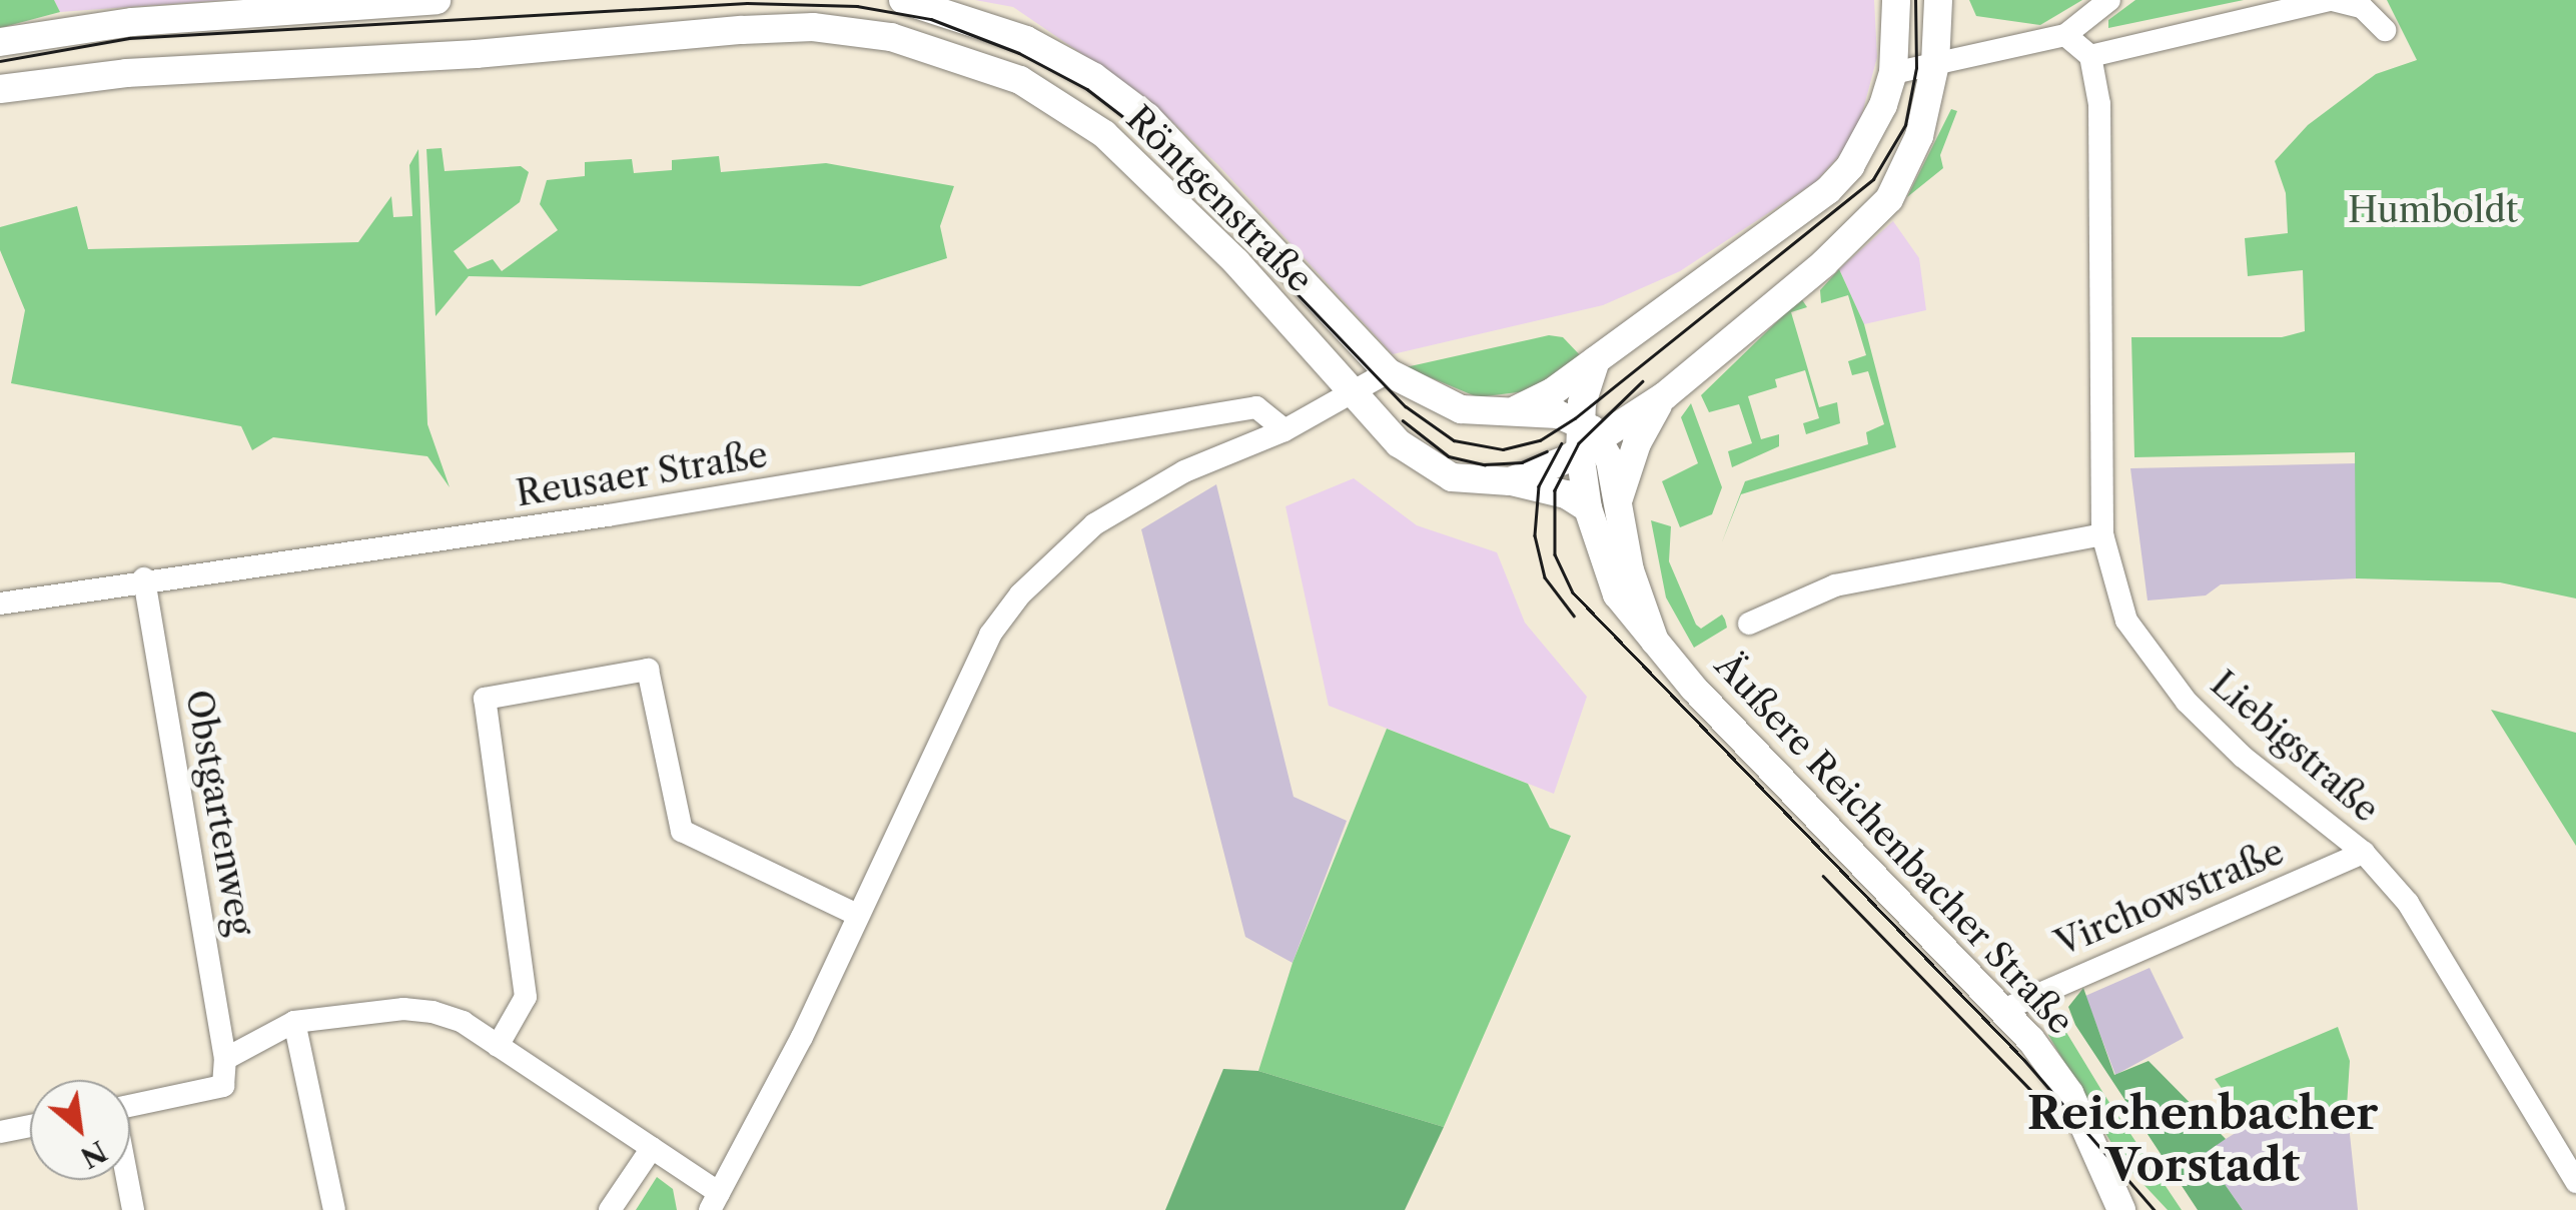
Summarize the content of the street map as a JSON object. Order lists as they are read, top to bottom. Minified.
{"streets":{"street":["Röntgenstraße","Reusaer Straße","Liebigstraße","Obstgartenweg","Äußere Reichenbacher Straße","Virchowstraße"]},"crossings":[["Röntgenstraße","Äußere Reichenbacher Straße"],["Reusaer Straße","Obstgartenweg"],["Liebigstraße","Virchowstraße"],["Äußere Reichenbacher Straße","Virchowstraße"]],"districts":["Reichenbacher Vorstadt"],"parks":["Humboldt"],"north":"bottom right"}
